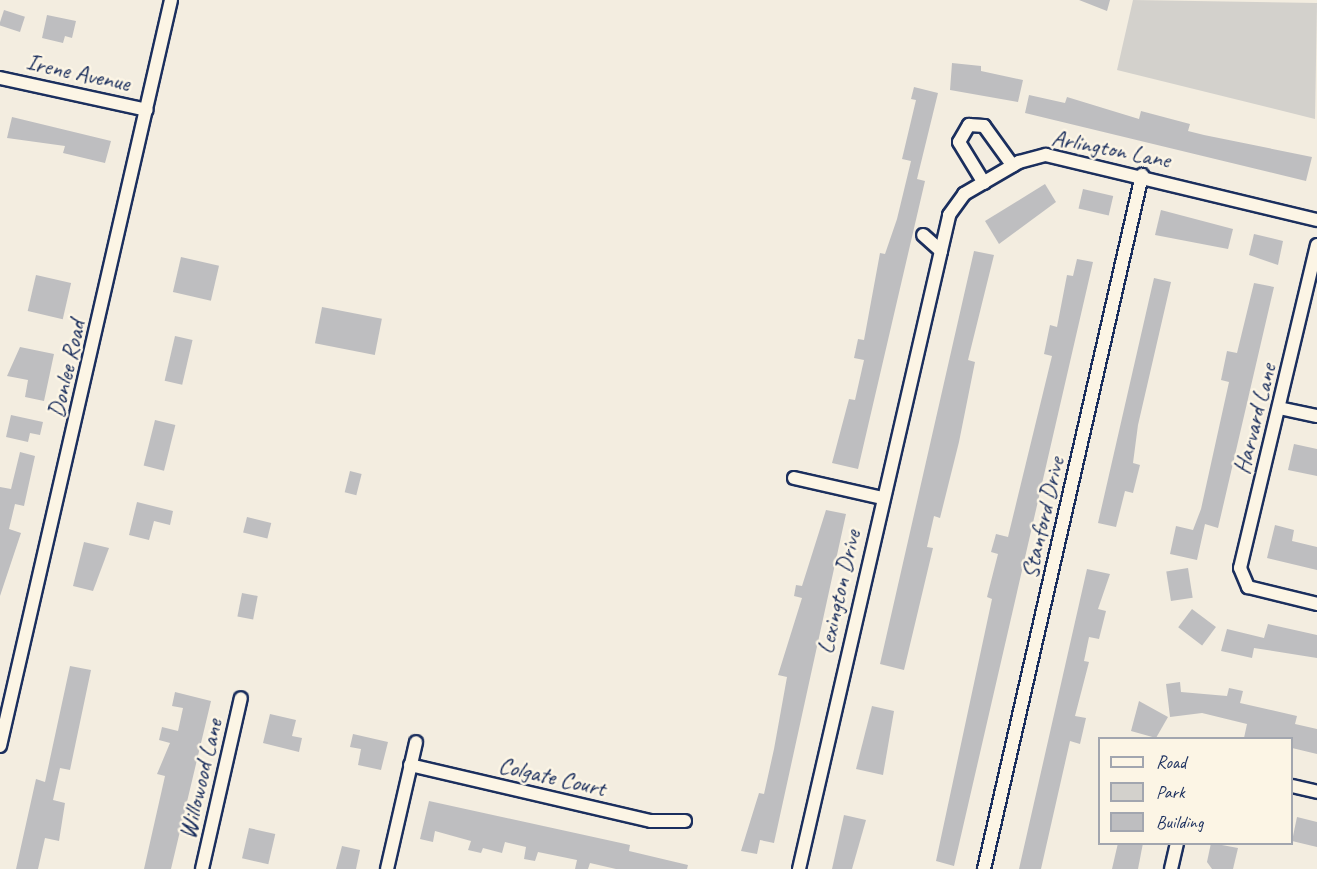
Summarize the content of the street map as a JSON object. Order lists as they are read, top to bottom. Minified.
{"streets":{"street":["Irene Avenue","Arlington Lane","Donlee Road","Harvard Lane","Stanford Drive","Lexington Drive","Colgate Court","Willowood Lane"]},"crossings":[["Irene Avenue","Donlee Road"],["Arlington Lane","Stanford Drive"],["Arlington Lane","Lexington Drive"]],"legend":["Road","Park","Building"]}
